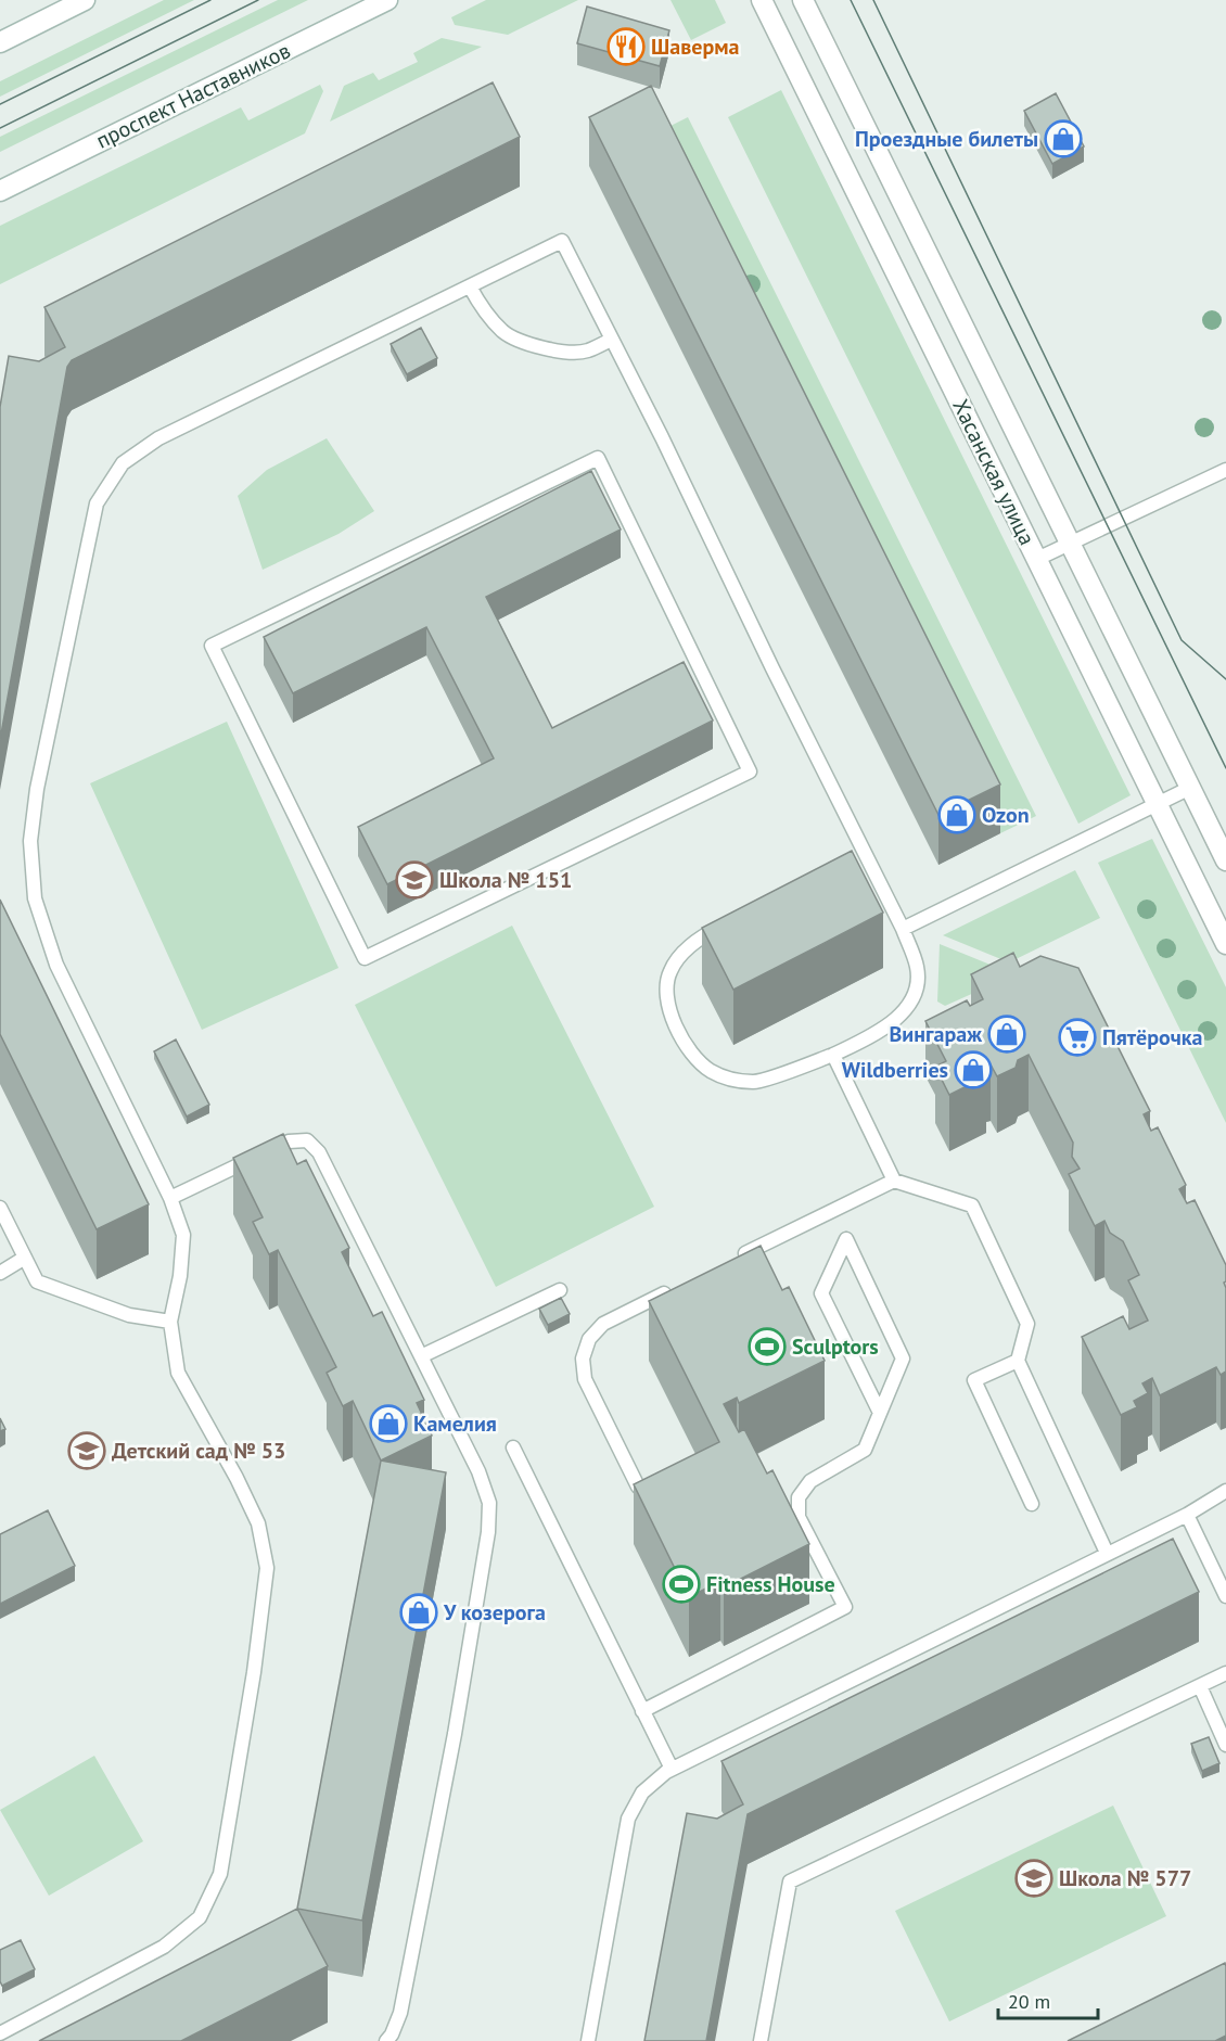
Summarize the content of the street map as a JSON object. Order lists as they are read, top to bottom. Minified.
{"streets":{"street":["проспект Наставников","Хасанская улица"]},"places":{"restaurant":["Шаверма"],"shop":["Проездные билеты","Ozon","Вингараж","Wildberries","Камелия","У козерога"],"school or university":["Школа № 151","Детский сад № 53","Школа № 577"],"supermarket":["Пятёрочка"],"sports":["Sculptors","Fitness House"]},"scale_bar":"20 m"}
